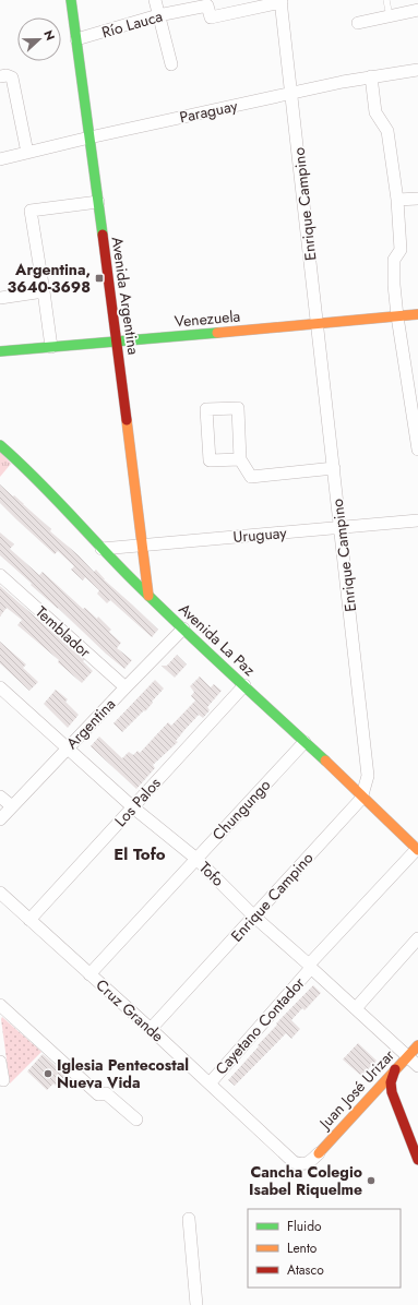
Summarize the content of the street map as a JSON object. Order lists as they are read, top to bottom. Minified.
{"streets":{"street":["Río Lauca","Paraguay","Enrique Campino","Avenida Argentina","Venezuela","Uruguay","Temblador","Avenida La Paz","Argentina","Los Palos","Chungungo","Tofo","Cruz Grande","Cayetano Contador","Juan José Urizar"]},"crossings":[["Río Lauca","Enrique Campino"],["Río Lauca","Avenida Argentina"],["Paraguay","Enrique Campino"],["Paraguay","Avenida Argentina"],["Enrique Campino","Venezuela"],["Enrique Campino","Uruguay"],["Enrique Campino","Avenida La Paz"],["Enrique Campino","Tofo"],["Enrique Campino","Cruz Grande"],["Avenida Argentina","Venezuela"],["Avenida Argentina","Uruguay"],["Avenida Argentina","Avenida La Paz"],["Uruguay","Avenida La Paz"],["Temblador","Argentina"],["Avenida La Paz","Argentina"],["Avenida La Paz","Los Palos"],["Avenida La Paz","Chungungo"],["Avenida La Paz","Cayetano Contador"],["Argentina","Tofo"],["Los Palos","Tofo"],["Los Palos","Cruz Grande"],["Chungungo","Tofo"],["Chungungo","Cruz Grande"],["Tofo","Cayetano Contador"],["Tofo","Juan José Urizar"],["Cruz Grande","Cayetano Contador"],["Cruz Grande","Juan José Urizar"]],"districts":["El Tofo"],"places":{"transit":["Argentina, 3640-3698"],"other":["Iglesia Pentecostal Nueva Vida","Cancha Colegio Isabel Riquelme"]},"legend":["Fluido","Lento","Atasco"],"north":"right"}
